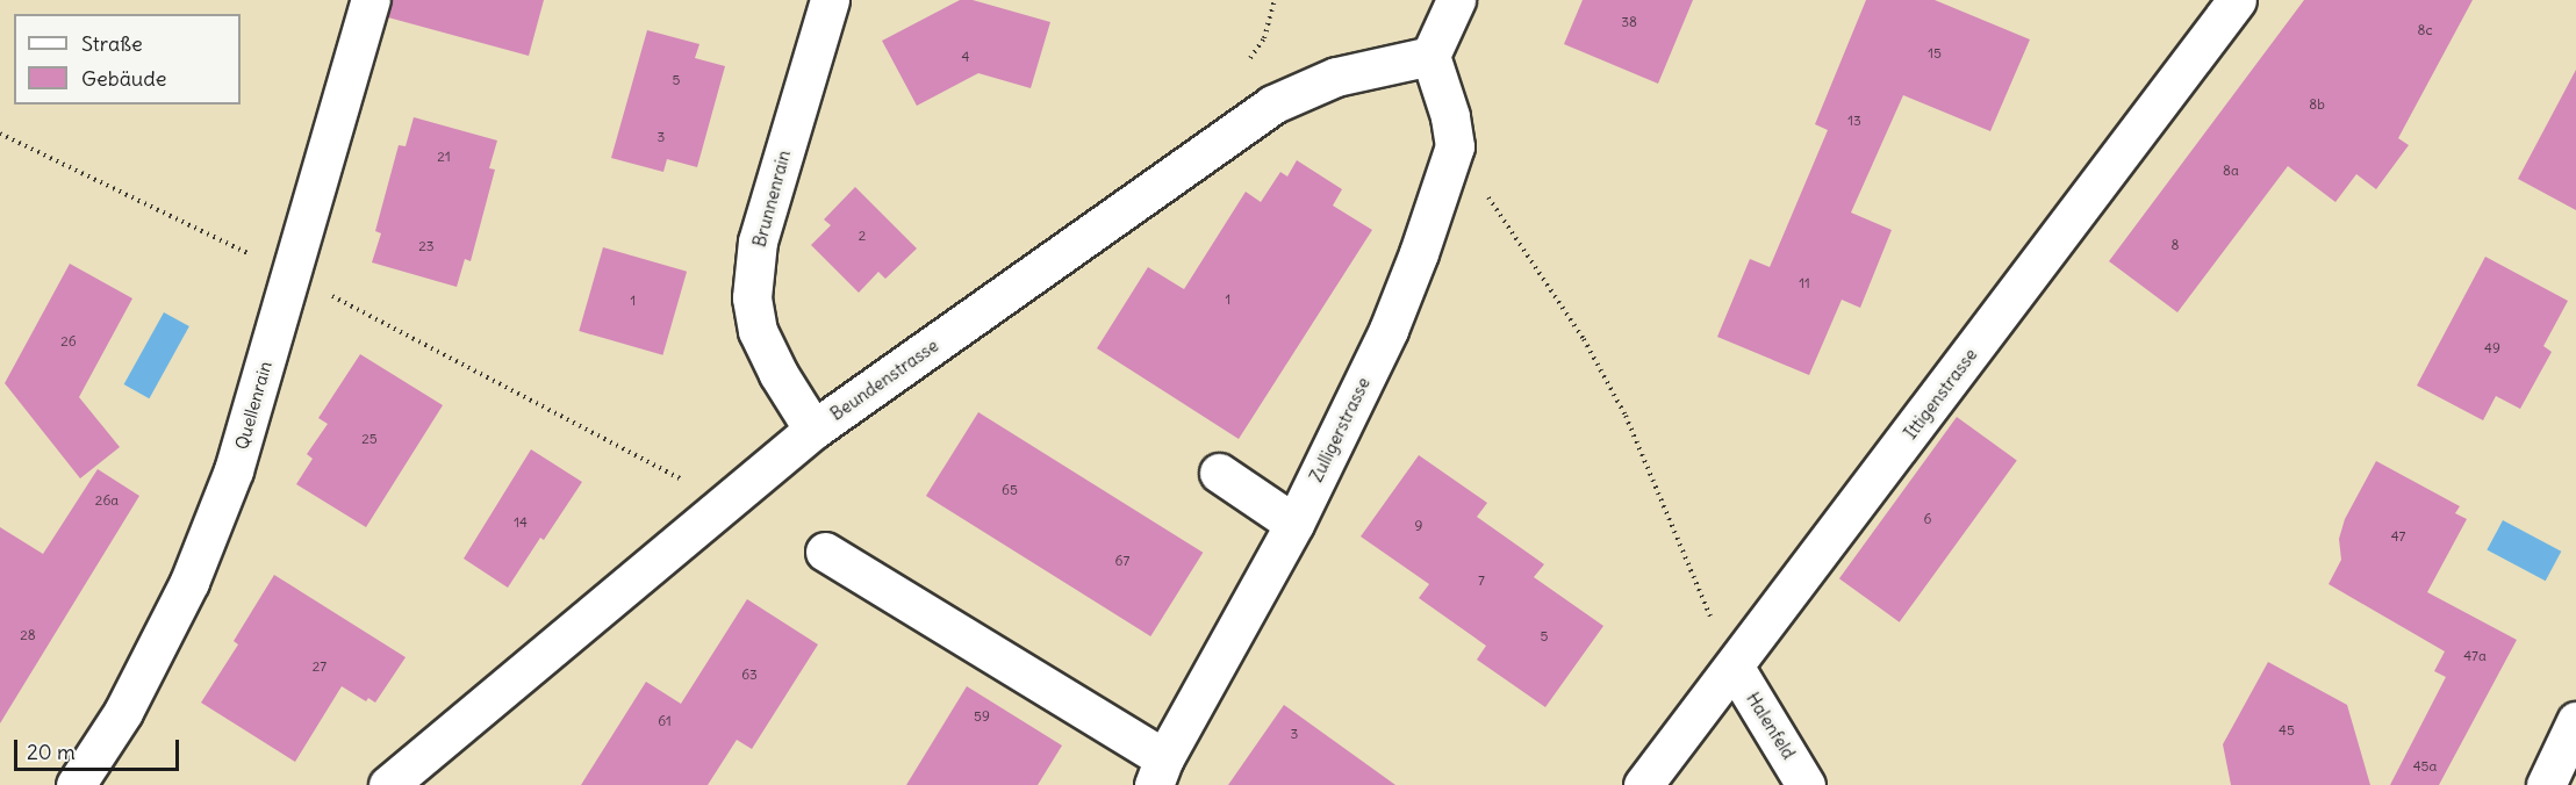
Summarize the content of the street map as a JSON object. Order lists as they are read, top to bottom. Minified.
{"streets":{"street":["Brunnenrain","Beundenstrasse","Ittigenstrasse","Quellenrain","Zulligerstrasse","Halenfeld"]},"crossings":[["Brunnenrain","Beundenstrasse"],["Beundenstrasse","Zulligerstrasse"],["Ittigenstrasse","Halenfeld"]],"house_numbers":["38","8c","15","4","5","8b","13","3","21","8a","2","8","23","11","1","1","26","49","25","65","26a","6","14","9","47","67","7","28","5","47a","27","63","59","61","45","3","45a"],"legend":["Straße","Gebäude"],"scale_bar":"20 m"}
